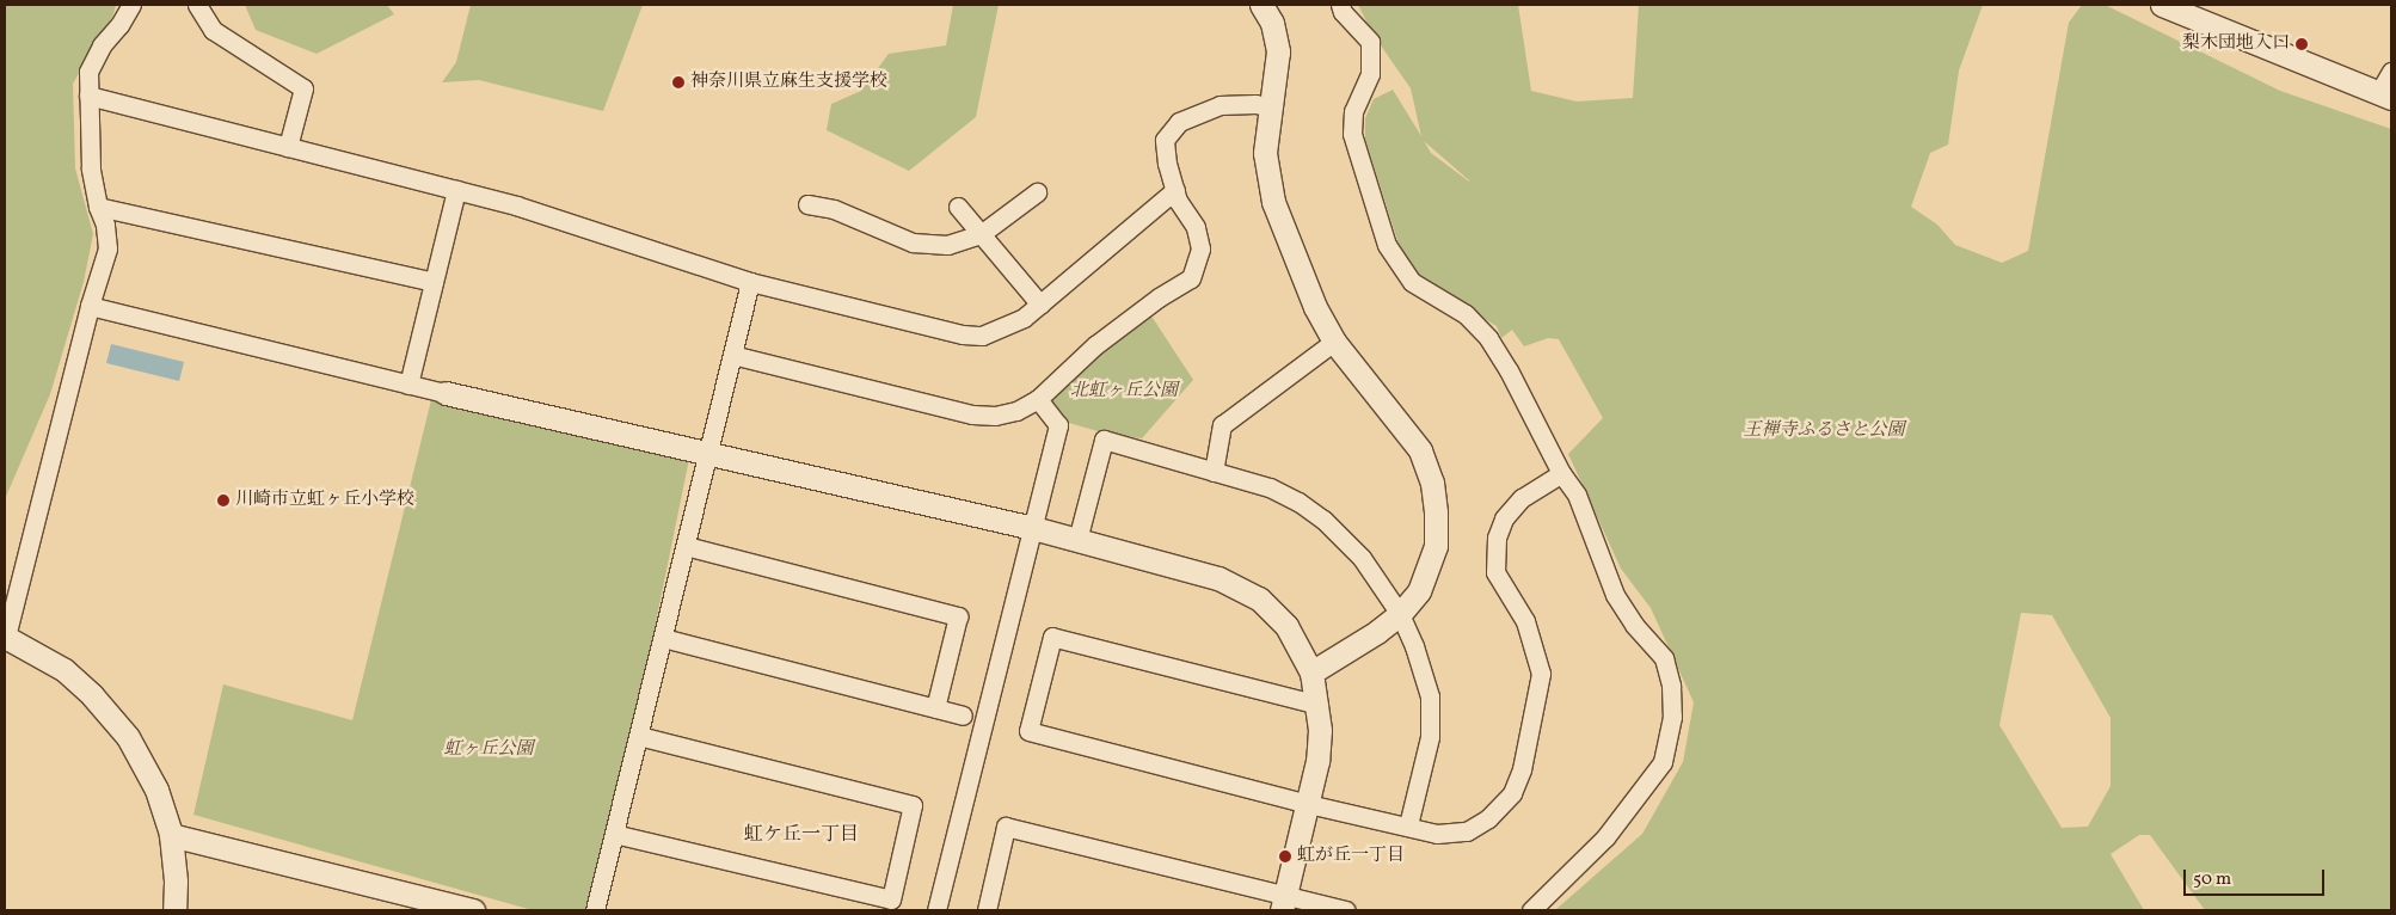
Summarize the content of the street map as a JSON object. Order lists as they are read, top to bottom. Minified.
{"districts":["虹ケ丘一丁目"],"parks":["北虹ヶ丘公園","王禅寺ふるさと公園","虹ヶ丘公園"],"places":["梨木団地入口","神奈川県立麻生支援学校","川崎市立虹ヶ丘小学校","虹が丘一丁目"],"scale_bar":"50 m"}
